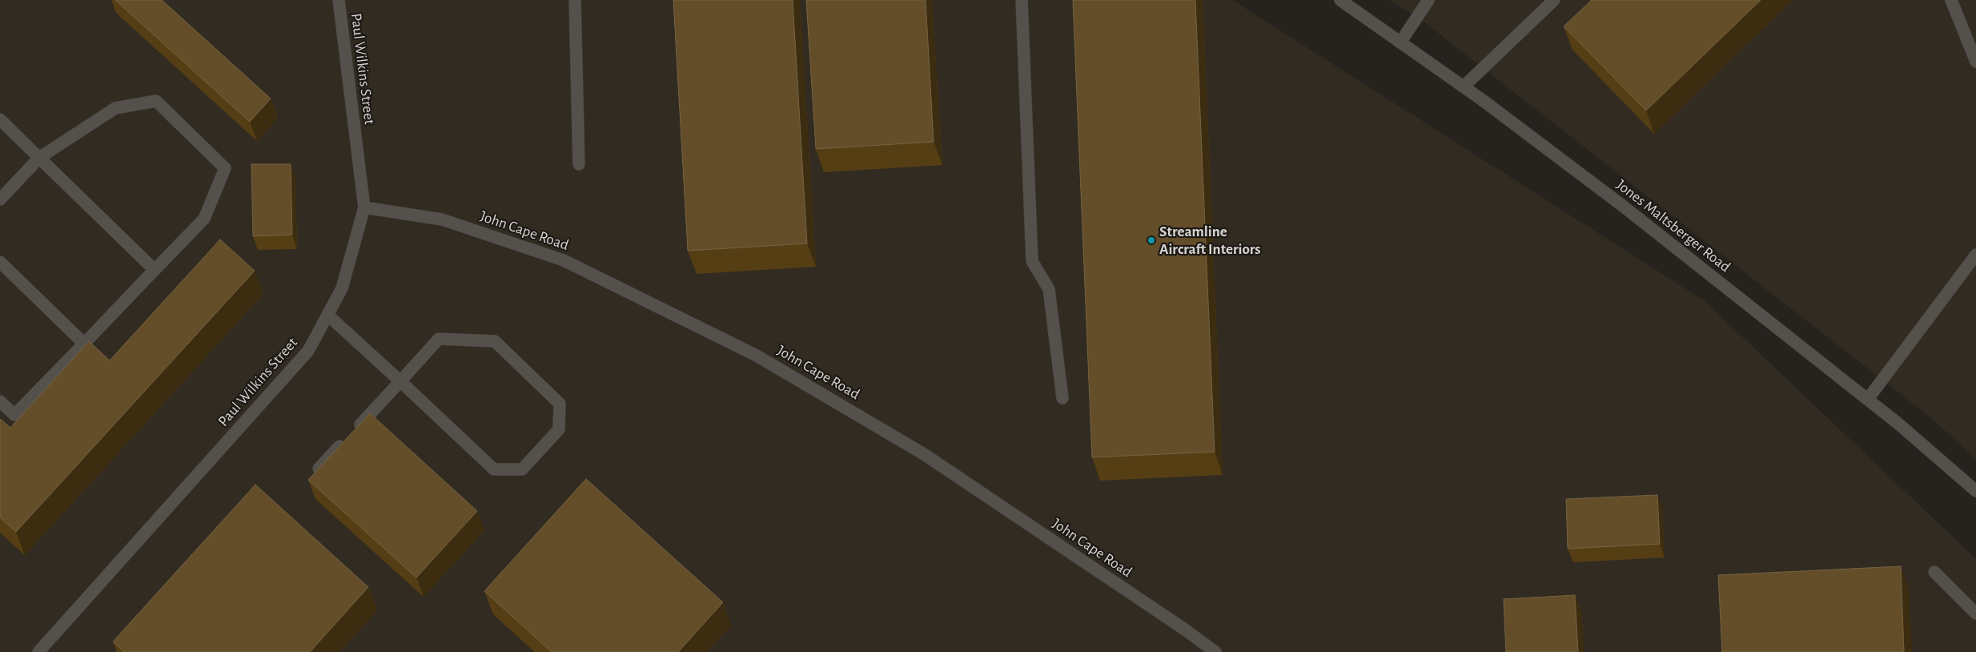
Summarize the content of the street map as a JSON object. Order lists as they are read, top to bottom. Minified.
{"streets":{"street":["Paul Wilkins Street","Jones Maltsberger Road","John Cape Road"]},"crossings":[["Paul Wilkins Street","John Cape Road"]],"places":["Streamline Aircraft Interiors"]}
